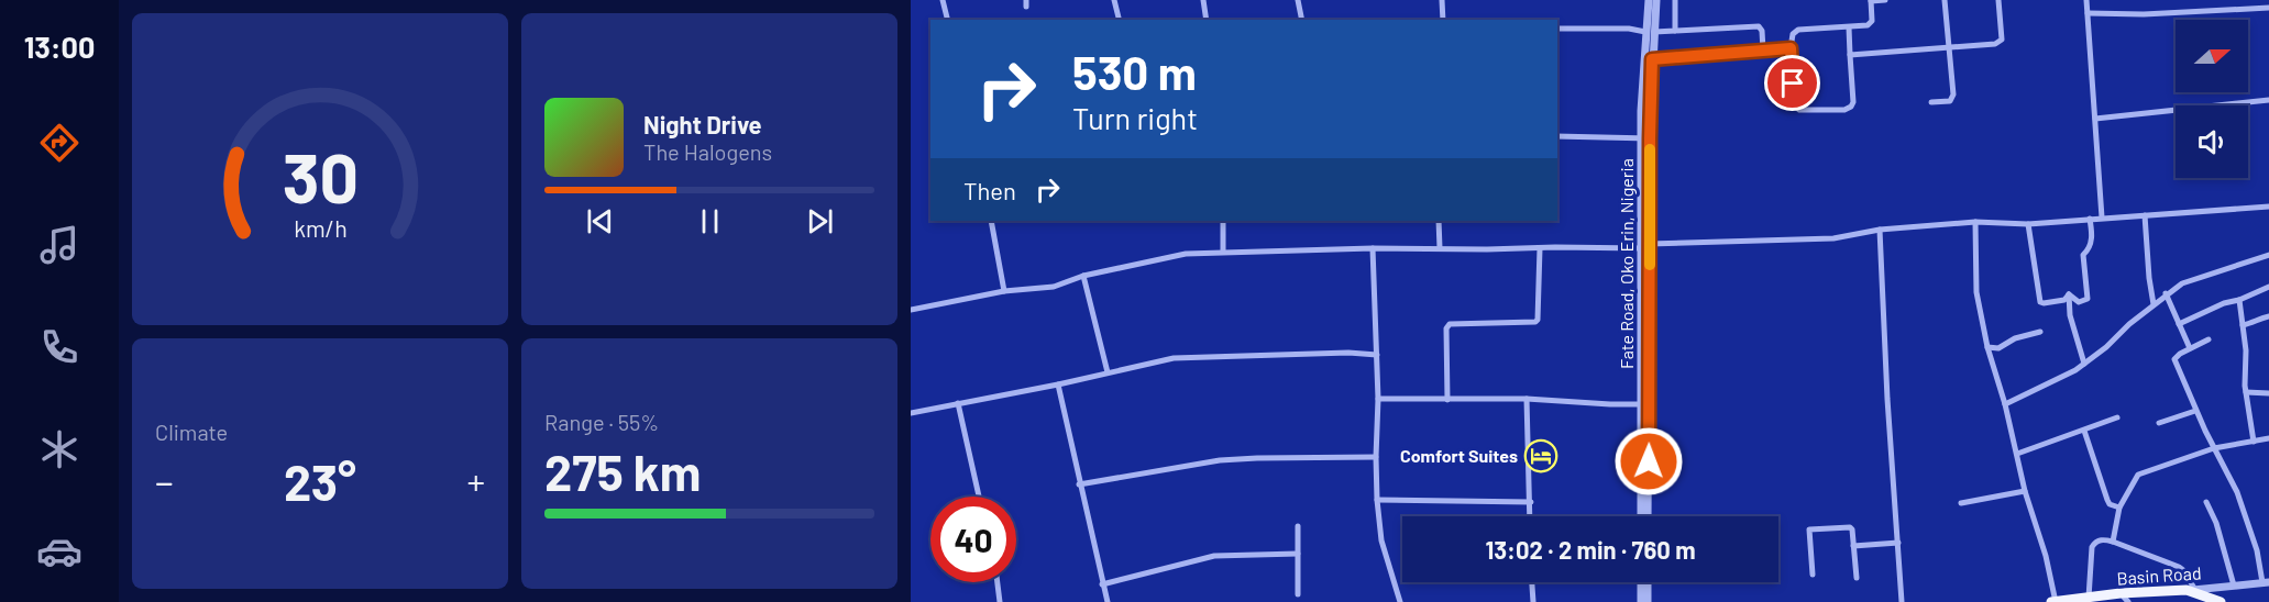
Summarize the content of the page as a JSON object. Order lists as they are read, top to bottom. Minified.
{"streets":{"main road":["Basin Road"],"street":["Fate Road, Oko Erin, Nigeria"]},"places":{"hotel":["Comfort Suites"]},"north":"right","page":{"tabs":"13:00","turn":["530 m","Turn right"],"song":["Night Drive","The Halogens"],"then":"Then","tile":["Climate",["Range · 55%","275 km"]],"heat":["−","23°","+"],"limit":"40","trip":"13:02 · 2 min · 760 m","gauge":["30","km/h"]}}
